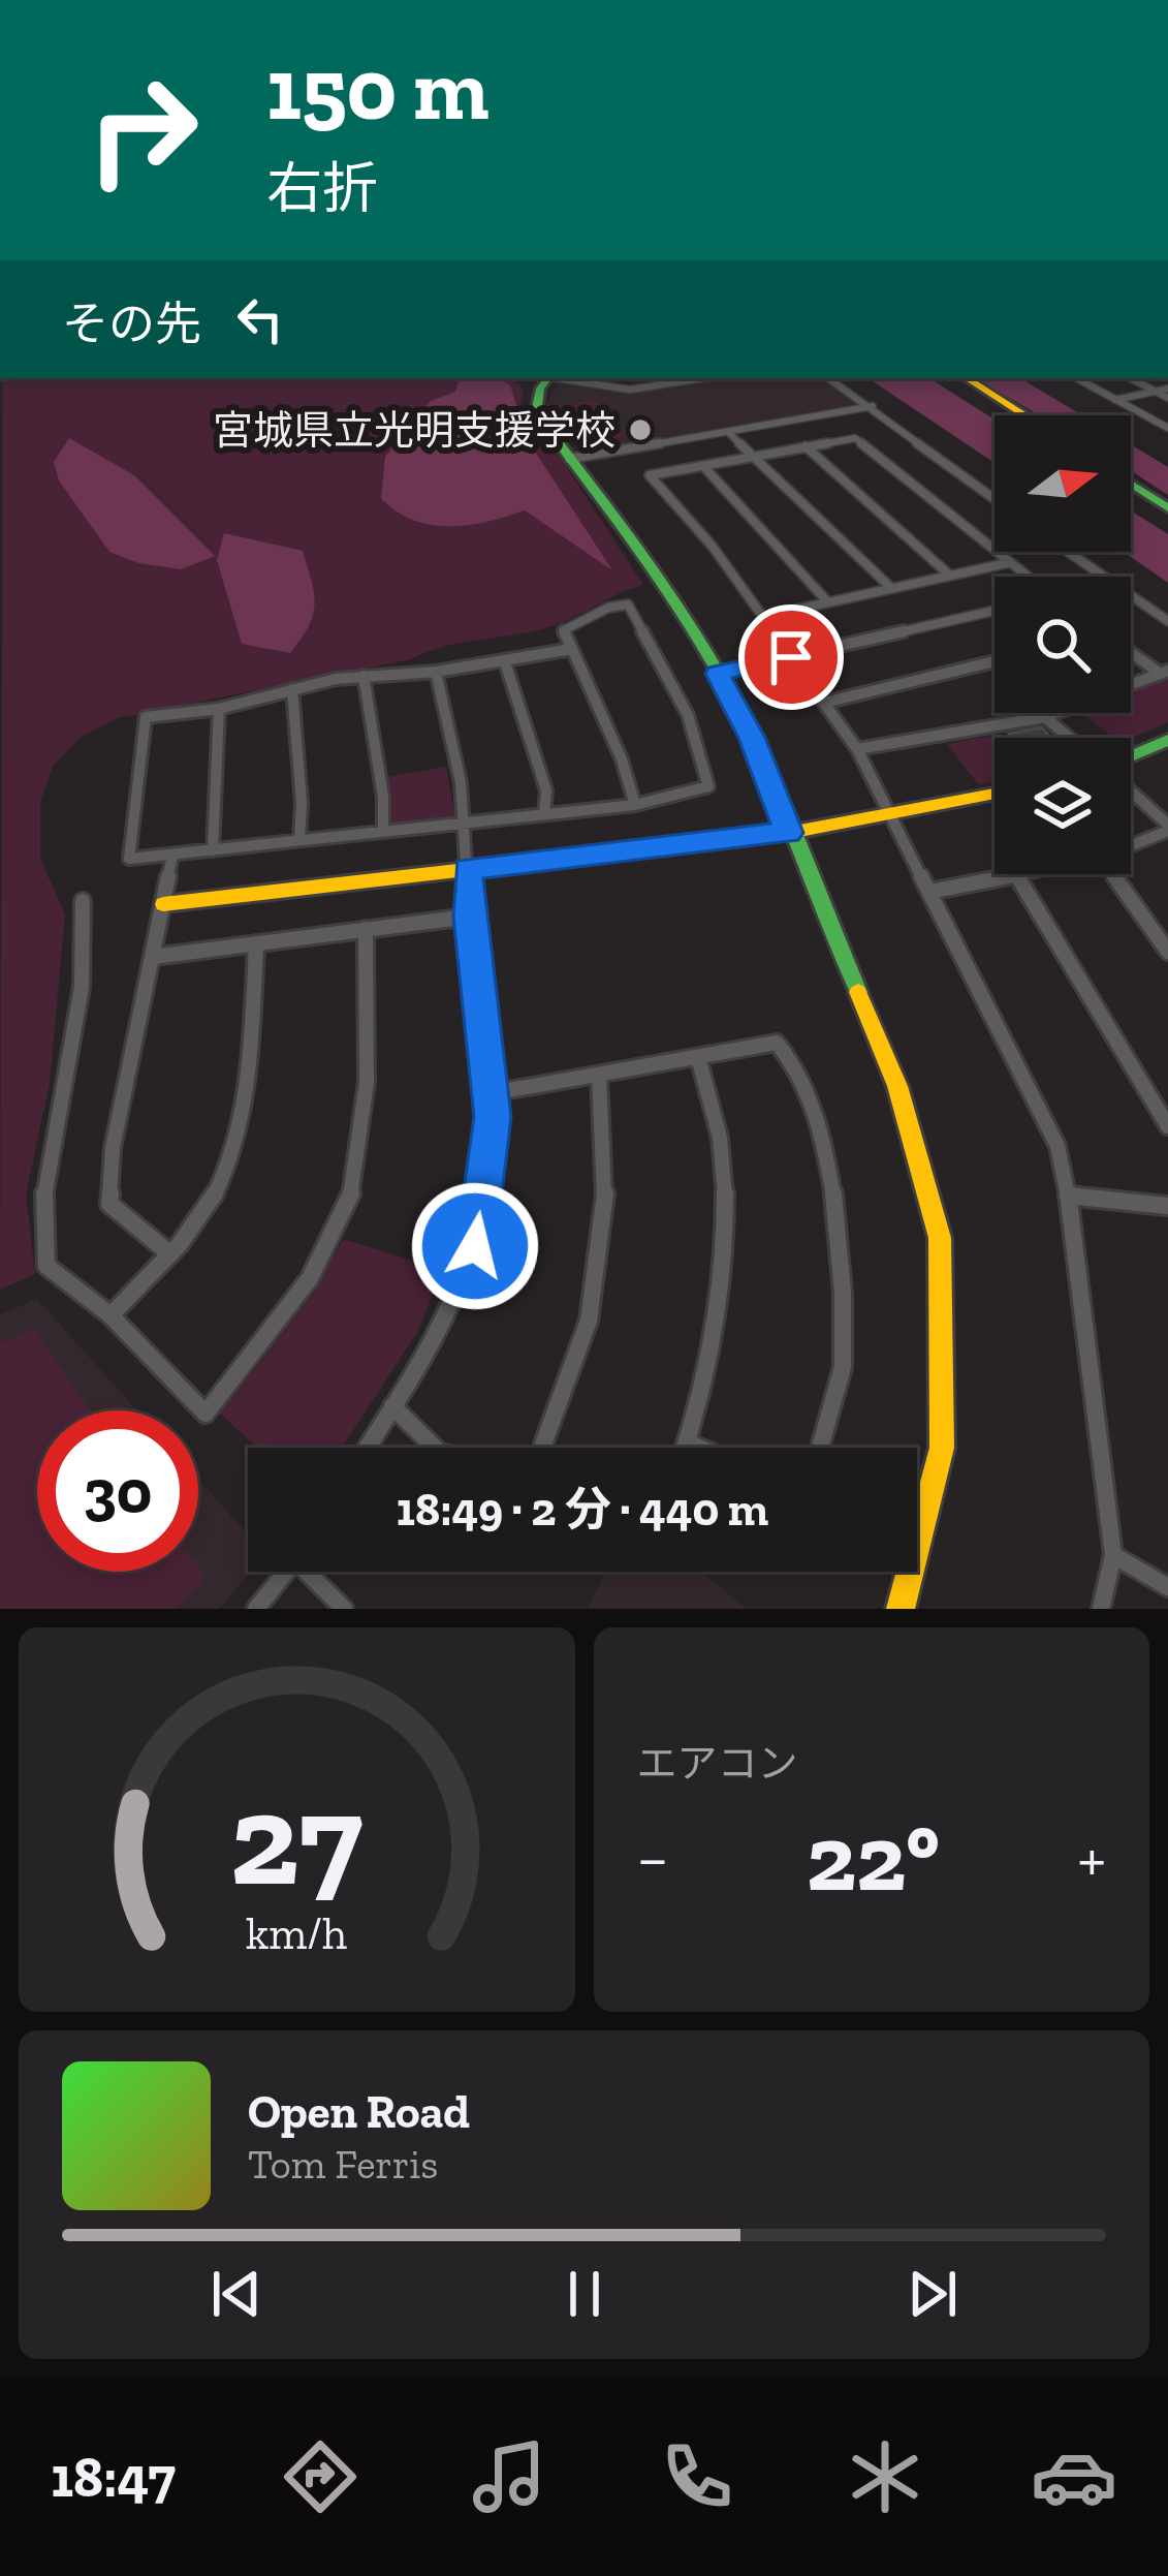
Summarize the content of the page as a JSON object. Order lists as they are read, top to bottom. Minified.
{"places":["宮城県立光明支援学校"],"north":"right","page":{"turn":["150 m","右折"],"then":"その先","limit":"30","trip":"18:49 · 2 分 · 440 m","tile":"エアコン","heat":["−","22°","+"],"song":["Open Road","Tom Ferris"],"tabs":"18:47","gauge":["27","km/h"]}}
